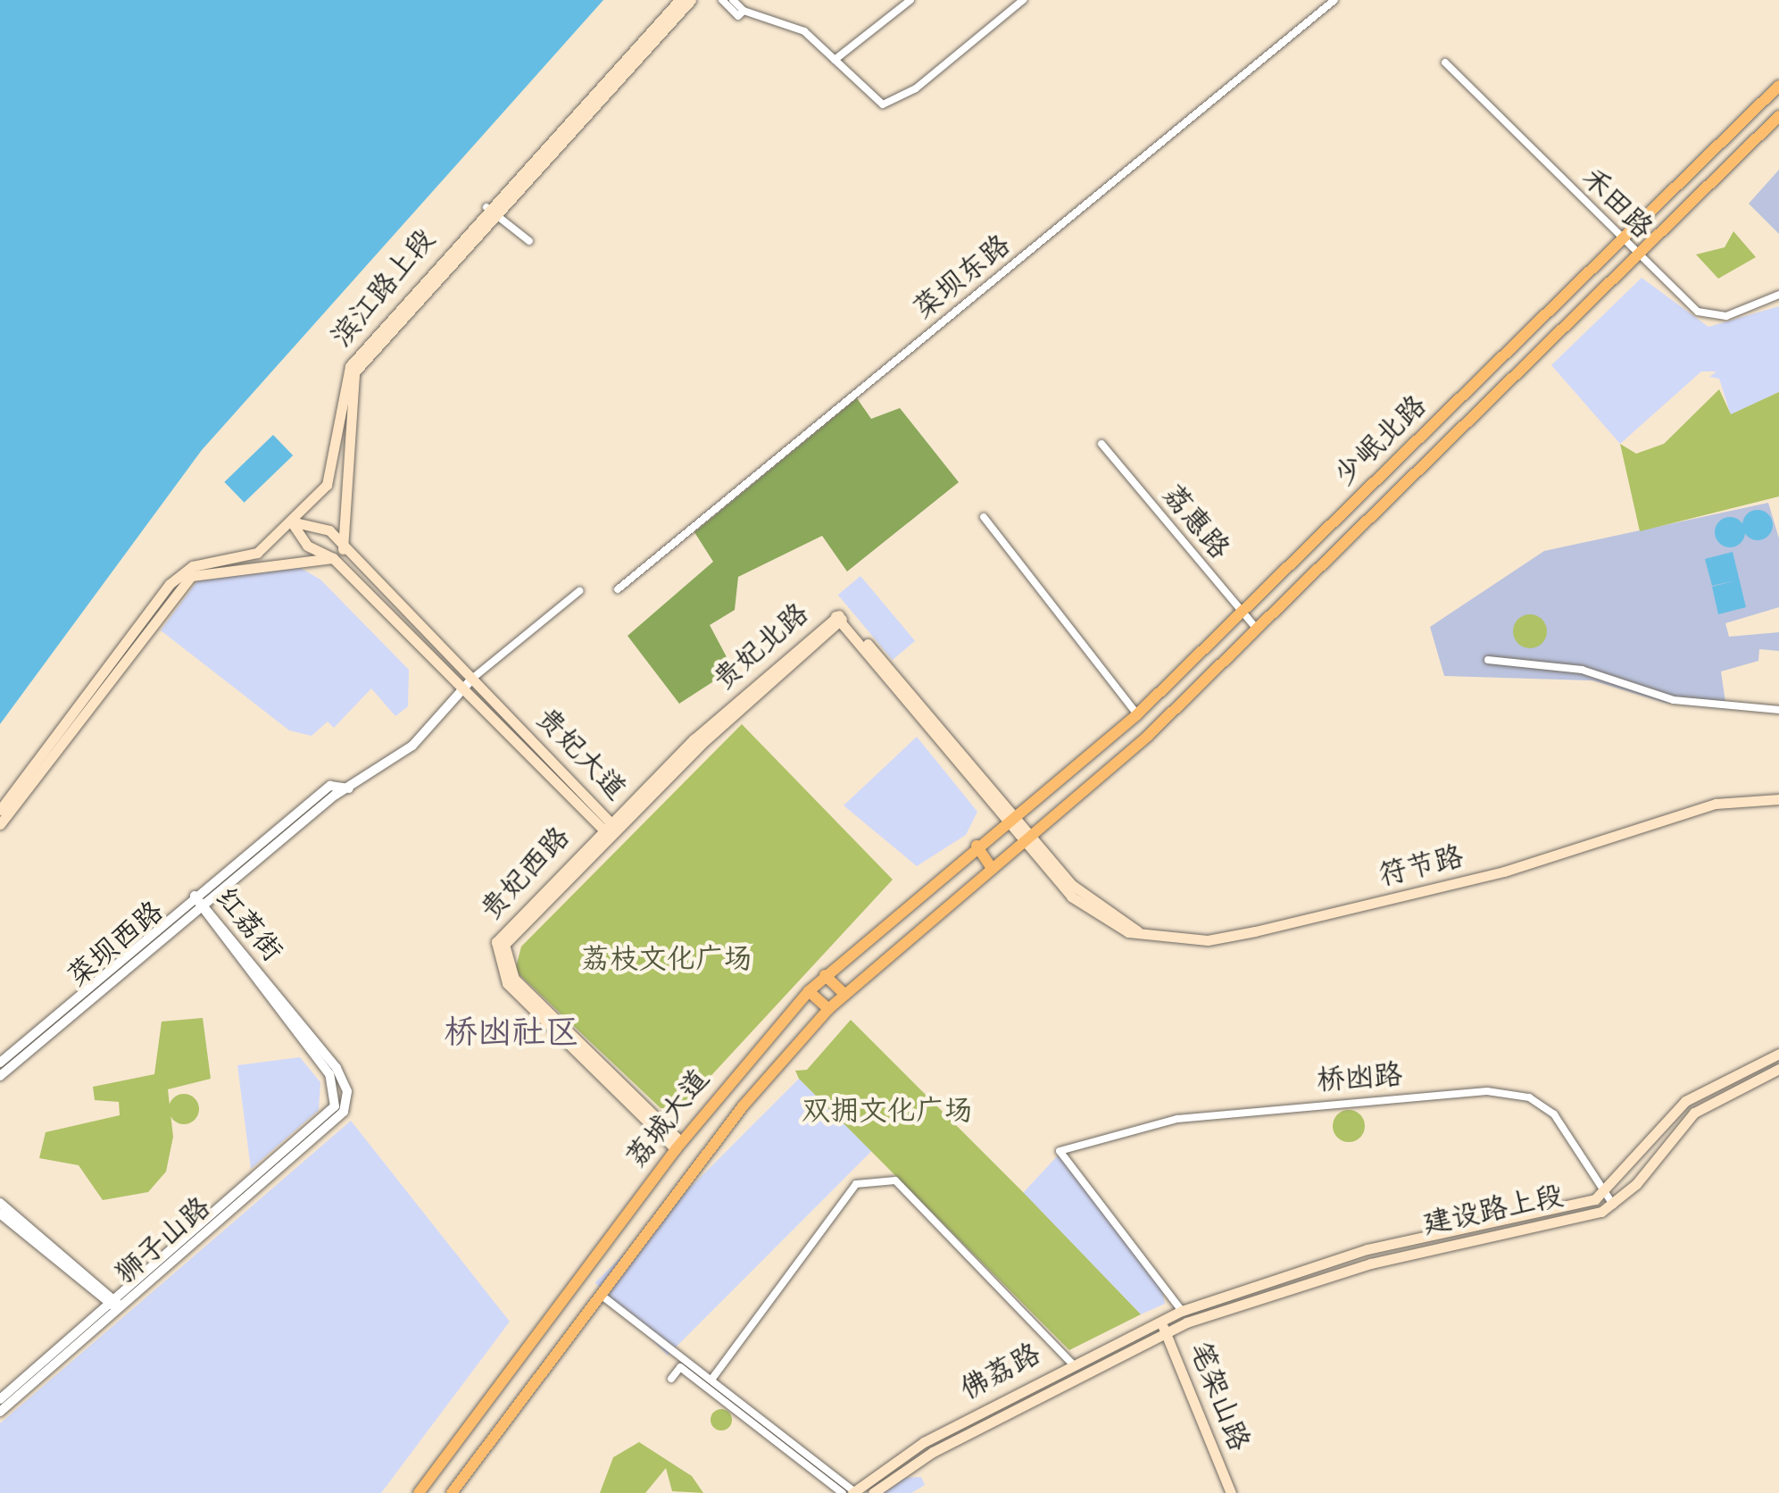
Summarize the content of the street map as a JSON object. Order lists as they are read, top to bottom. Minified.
{"streets":{"main road":["滨江路上段","少岷北路","贵妃北路","贵妃大道","符节路","贵妃西路","荔城大道","建设路上段","佛荔路","笔架山路"],"street":["禾田路","菜坝东路","荔惠路","红荔街","菜坝西路","桥凼路","狮子山路"]},"crossings":[["禾田路","少岷北路"],["滨江路上段","贵妃大道"],["少岷北路","荔惠路"],["少岷北路","符节路"],["少岷北路","荔城大道"],["贵妃北路","贵妃大道"],["贵妃北路","符节路"],["贵妃北路","贵妃西路"],["贵妃大道","贵妃西路"],["贵妃大道","菜坝西路"],["符节路","荔城大道"],["贵妃西路","荔城大道"],["红荔街","菜坝西路"],["红荔街","狮子山路"],["桥凼路","建设路上段"],["桥凼路","佛荔路"],["建设路上段","佛荔路"],["佛荔路","笔架山路"]],"districts":["桥凼社区"],"parks":["荔枝文化广场","双拥文化广场"]}
